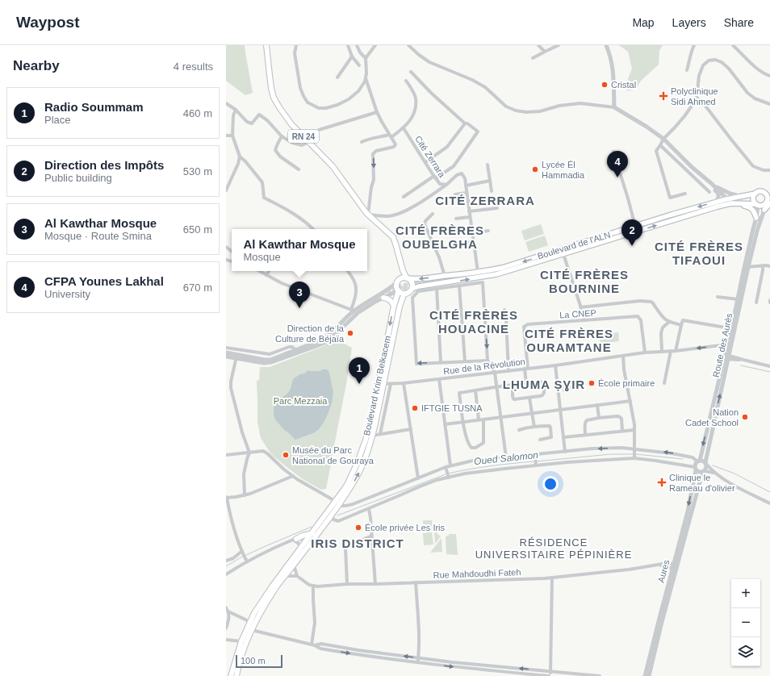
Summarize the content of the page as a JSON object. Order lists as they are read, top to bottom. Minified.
{"streets":{"main road":["RN 24","Boulevard de l'ALN","Boulevard Krim Belkacem"],"street":["Cité Zerrara","La CNEP","Route des Aurès","Rue de la Révolution","Aures","Rue Mahdoudhi Fateh"]},"crossings":[["RN 24","Boulevard de l'ALN"],["RN 24","Boulevard Krim Belkacem"],["Cité Zerrara","Boulevard de l'ALN"],["Boulevard de l'ALN","Boulevard Krim Belkacem"],["La CNEP","Rue de la Révolution"],["Route des Aurès","Rue de la Révolution"],["Route des Aurès","Aures"],["Rue de la Révolution","Boulevard Krim Belkacem"],["Aures","Rue Mahdoudhi Fateh"]],"districts":["CITÉ ZERRARA","CITÉ FRÈRES OUBELGHA","CITÉ FRÈRES TIFAOUI","CITÉ FRÈRES BOURNINE","CITÉ FRÈRES HOUACINE","CITÉ FRÈRES OURAMTANE","LḤUMA ṢƔIR","RÉSIDENCE UNIVERSITAIRE PÉPINIÈRE","IRIS DISTRICT"],"water":["Oued Salomon"],"parks":["Parc Mezzaia"],"places":{"other":["Cristal","Lycée Él Hammadia","Direction de la Culture de Béjaïa","École primaire","IFTGIE TUSNA","Nation Cadet School","Musée du Parc National de Gouraya","École privée Les Iris"],"health":["Polyclinique Sidi Ahmed","Clinique le Rameau d'olivier"]},"scale_bar":"100 m","page":{"header":"Waypost","nav":["Map","Layers","Share"],"heading":["Nearby","4 results"],"list":[{"mark":"1","name":"Radio Soummam","note":"Place","value":"460 m"},{"mark":"2","name":"Direction des Impôts","note":"Public building","value":"530 m"},{"mark":"3","name":"Al Kawthar Mosque","note":"Mosque · Route Smina","value":"650 m"},{"mark":"4","name":"CFPA Younes Lakhal","note":"University","value":"670 m"}],"pins":["4","2","3","1"],"popup":["Al Kawthar Mosque","Mosque"],"map_buttons":["+","−"],"scale":"100 m"}}
